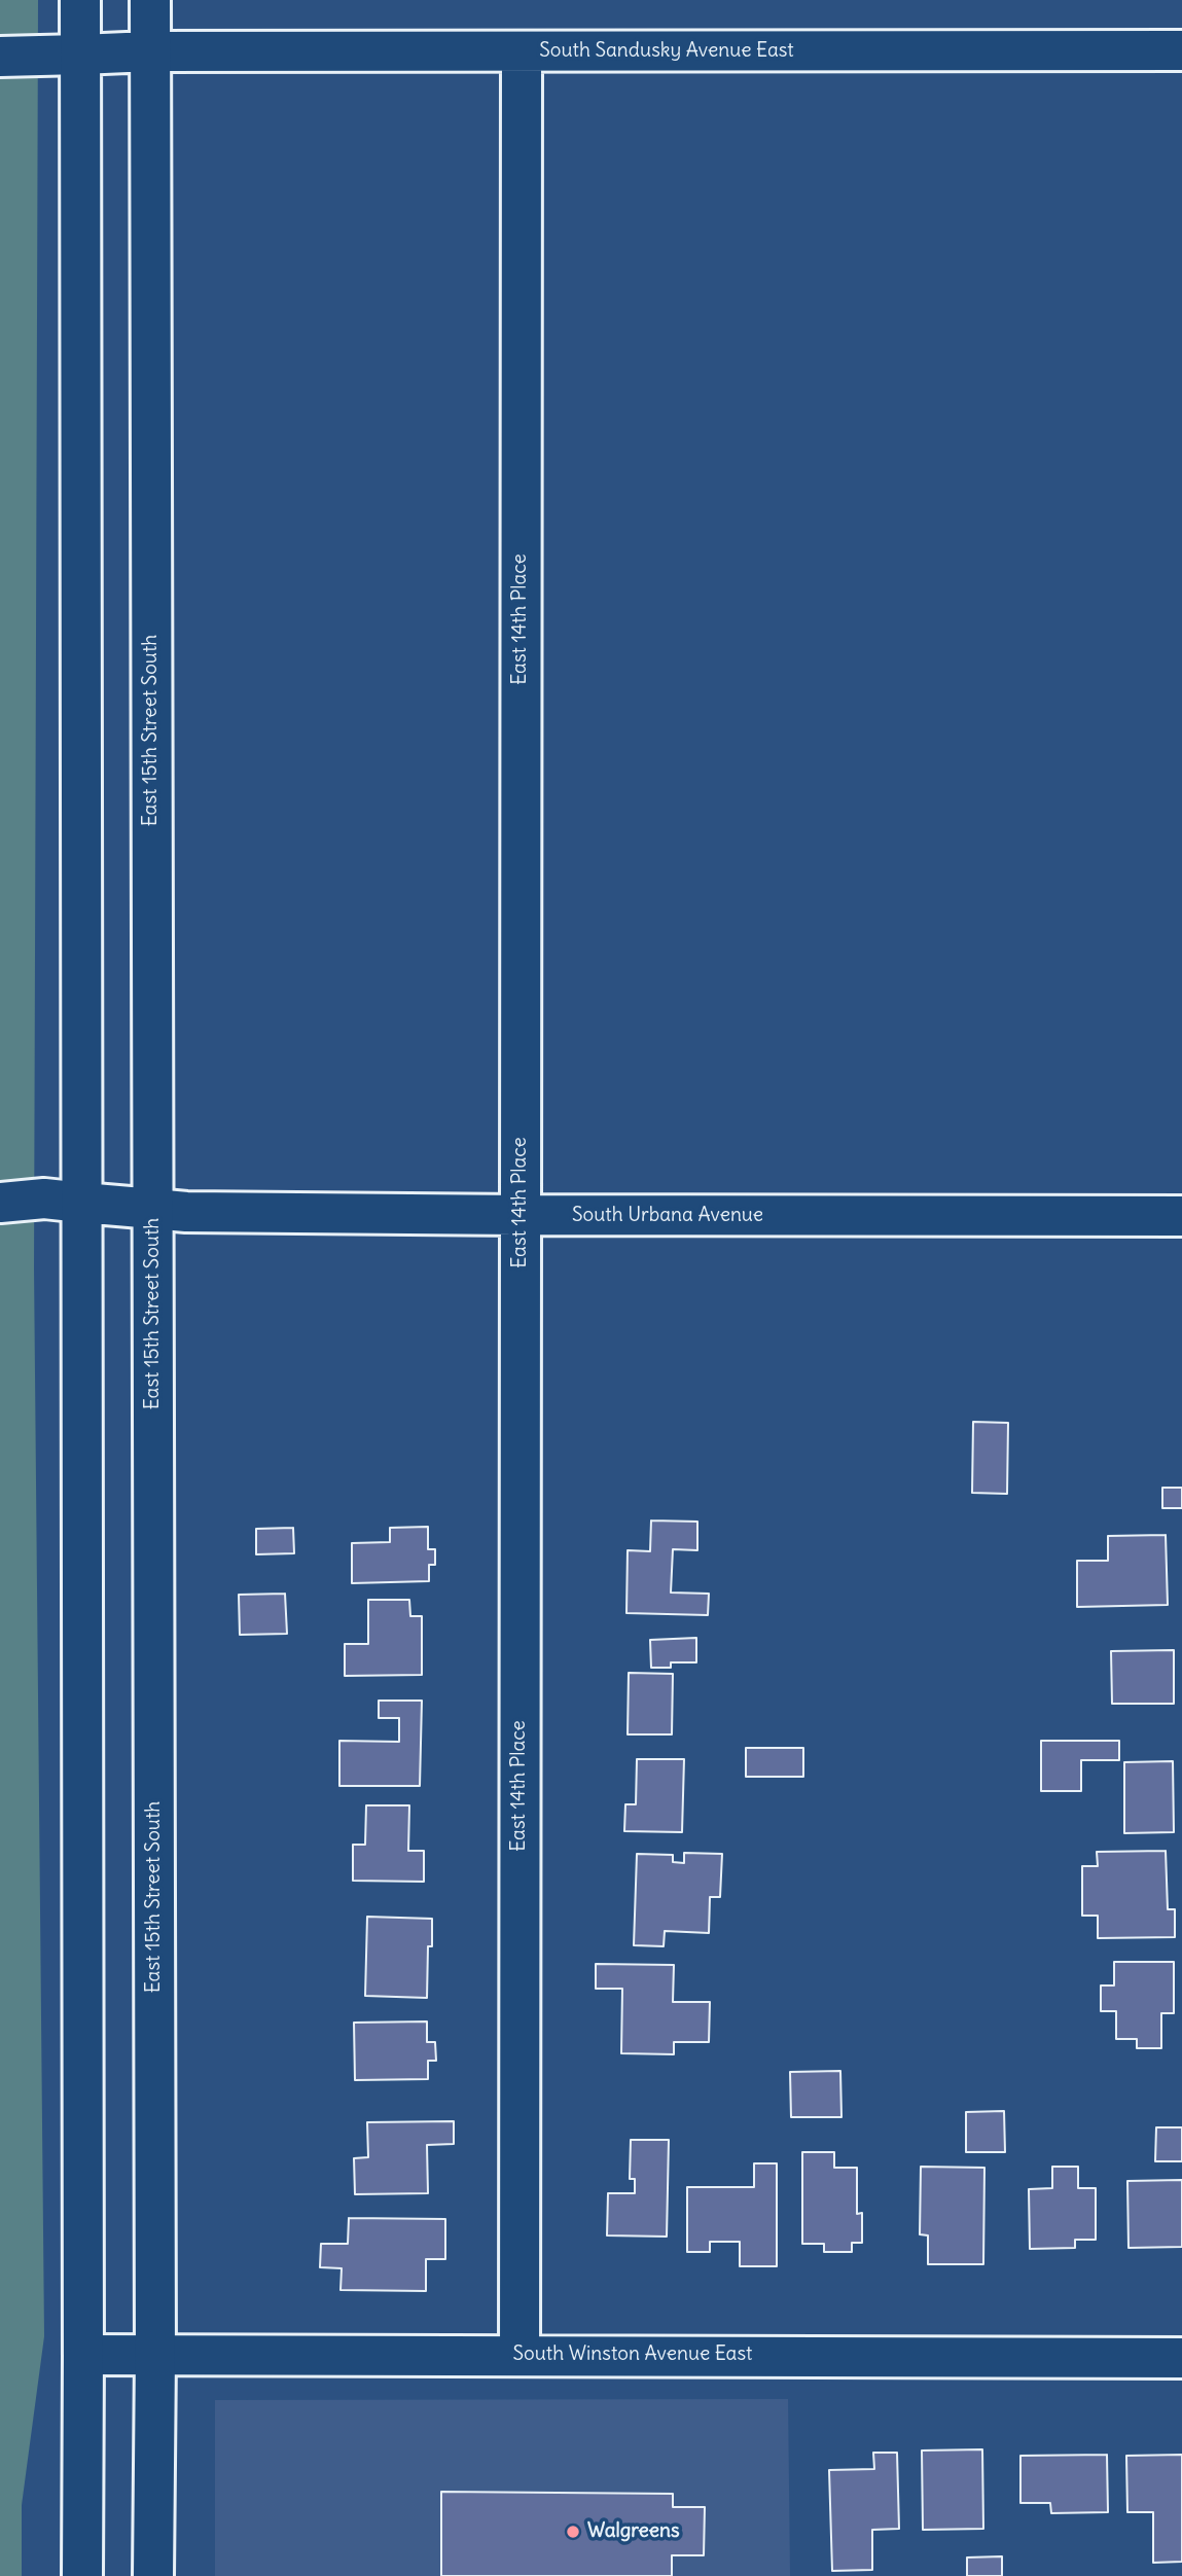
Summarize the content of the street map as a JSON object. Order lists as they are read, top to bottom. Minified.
{"streets":{"street":["South Sandusky Avenue East","East 14th Place","East 15th Street South","South Urbana Avenue","South Winston Avenue East"]},"crossings":[["South Sandusky Avenue East","East 14th Place"],["South Sandusky Avenue East","East 15th Street South"],["East 14th Place","South Urbana Avenue"],["East 14th Place","South Winston Avenue East"],["East 15th Street South","South Urbana Avenue"],["East 15th Street South","South Winston Avenue East"]],"places":["Walgreens"]}
